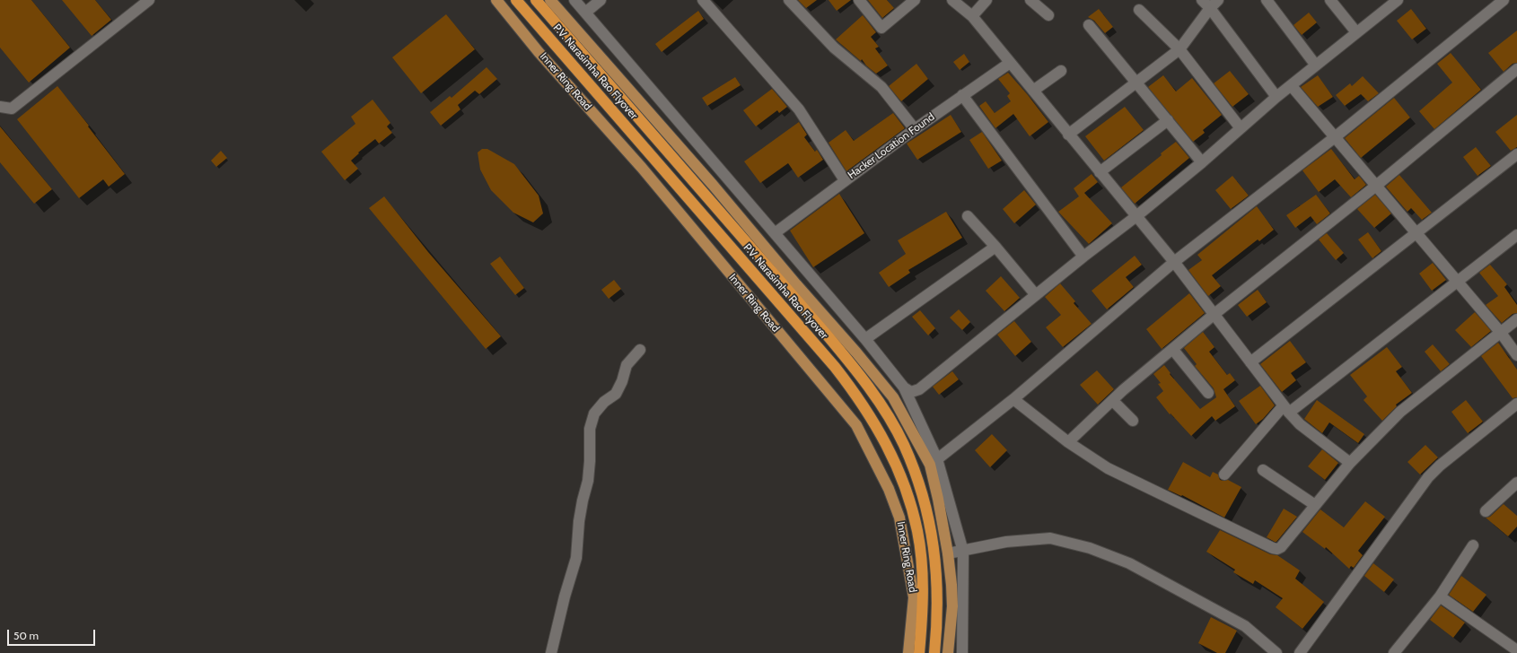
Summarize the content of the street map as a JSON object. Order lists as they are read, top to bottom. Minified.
{"streets":{"highway":["P.V. Narasimha Rao Flyover"],"main road":["Inner Ring Road"],"street":["Hacker Location Found"]},"scale_bar":"50 m"}
